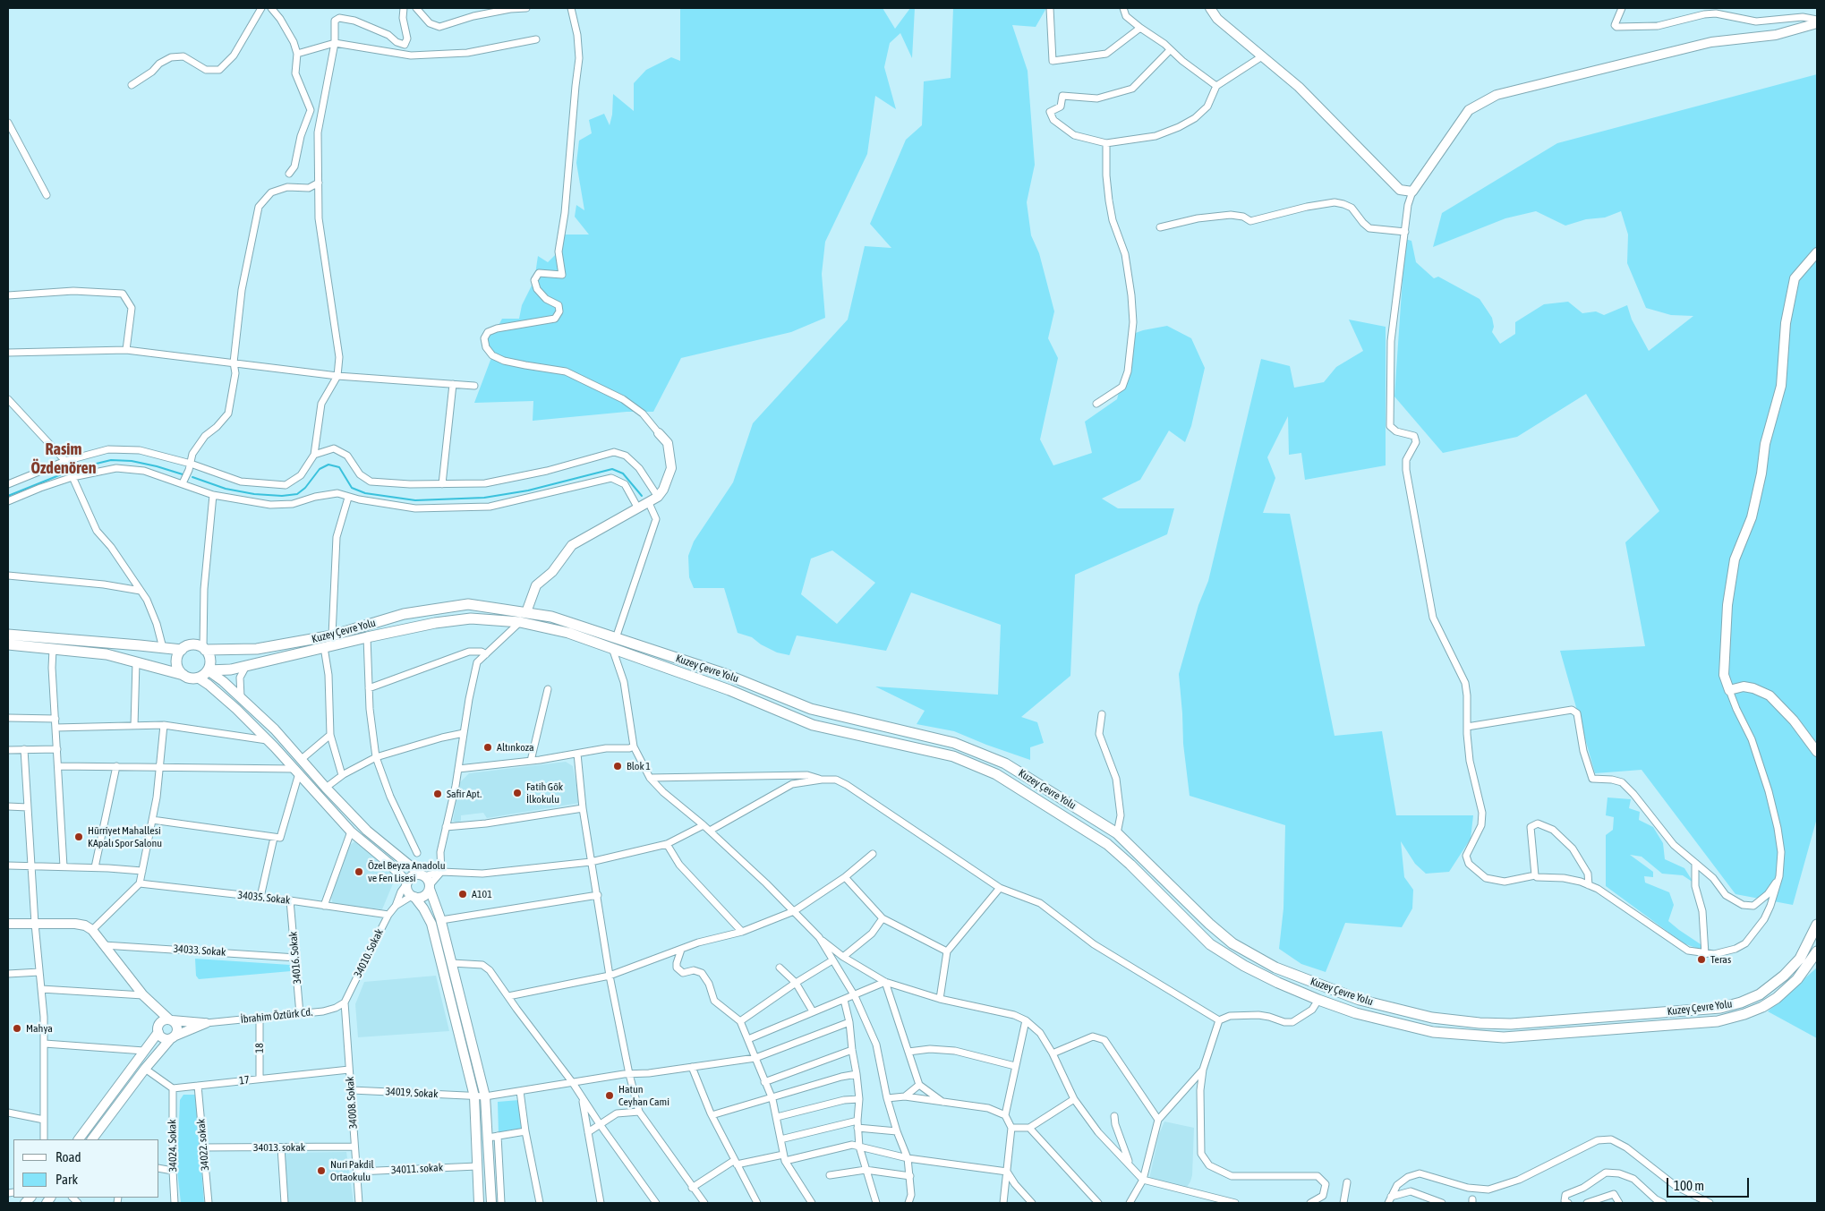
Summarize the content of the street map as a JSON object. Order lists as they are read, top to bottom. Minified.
{"streets":{"main road":["Kuzey Çevre Yolu"],"street":["34035. Sokak","34033. Sokak","34010. Sokak","34016. Sokak","İbrahim Öztürk Cd.","18","17","34019. Sokak","34008. Sokak","34022. sokak","34024. Sokak","34013. sokak","34011. sokak"]},"crossings":[["34035. Sokak","34010. Sokak"],["34035. Sokak","34016. Sokak"],["34033. Sokak","34016. Sokak"],["34010. Sokak","İbrahim Öztürk Cd."],["34010. Sokak","34008. Sokak"],["34016. Sokak","İbrahim Öztürk Cd."],["İbrahim Öztürk Cd.","18"],["İbrahim Öztürk Cd.","34008. Sokak"],["18","17"],["17","34008. Sokak"],["17","34022. sokak"],["17","34024. Sokak"],["34019. Sokak","34008. Sokak"],["34008. Sokak","34013. sokak"],["34008. Sokak","34011. sokak"],["34022. sokak","34013. sokak"]],"districts":["Rasim Özdenören"],"places":["Altınkoza","Blok 1","Fatih Gök İlkokulu","Safir Apt.","Hürriyet Mahallesi KApalı Spor Salonu","Özel Beyza Anadolu ve Fen Lisesi","A101","Teras","Mahya","Hatun Ceyhan Cami","Nuri Pakdil Ortaokulu"],"legend":["Road","Park"],"scale_bar":"100 m"}
